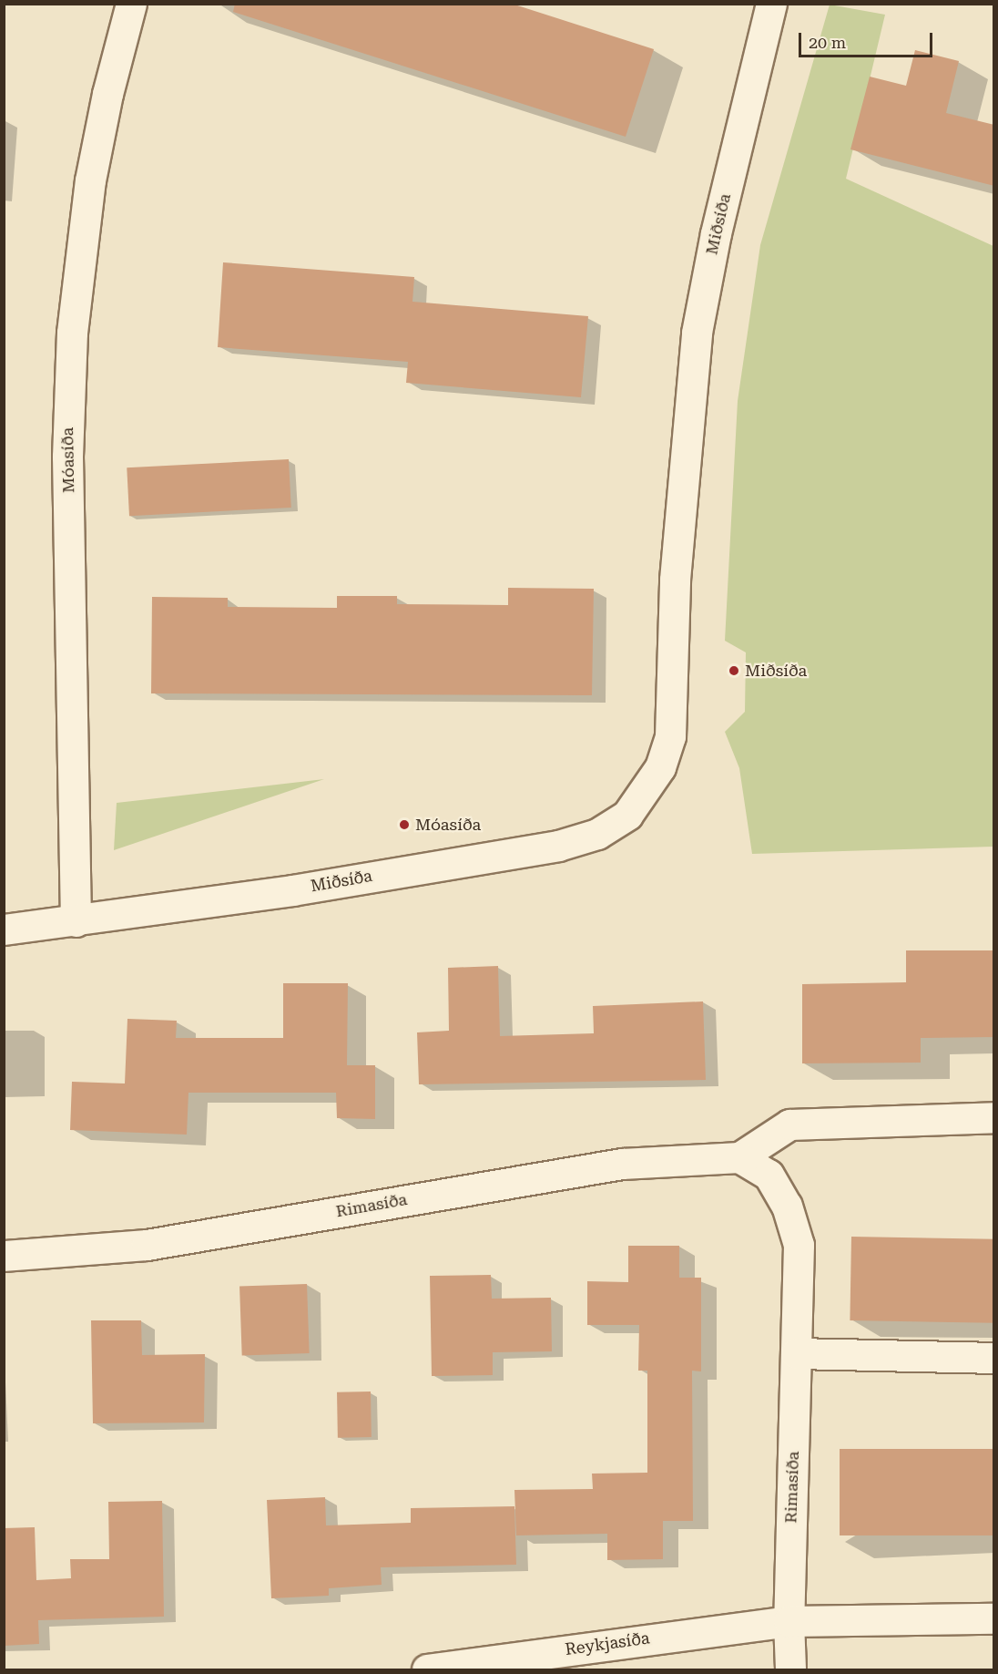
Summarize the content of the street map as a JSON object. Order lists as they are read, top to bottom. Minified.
{"streets":{"street":["Miðsíða","Móasíða","Rimasíða","Reykjasíða"]},"crossings":[["Miðsíða","Móasíða"],["Rimasíða","Reykjasíða"]],"places":["Miðsíða","Móasíða"],"scale_bar":"20 m"}
